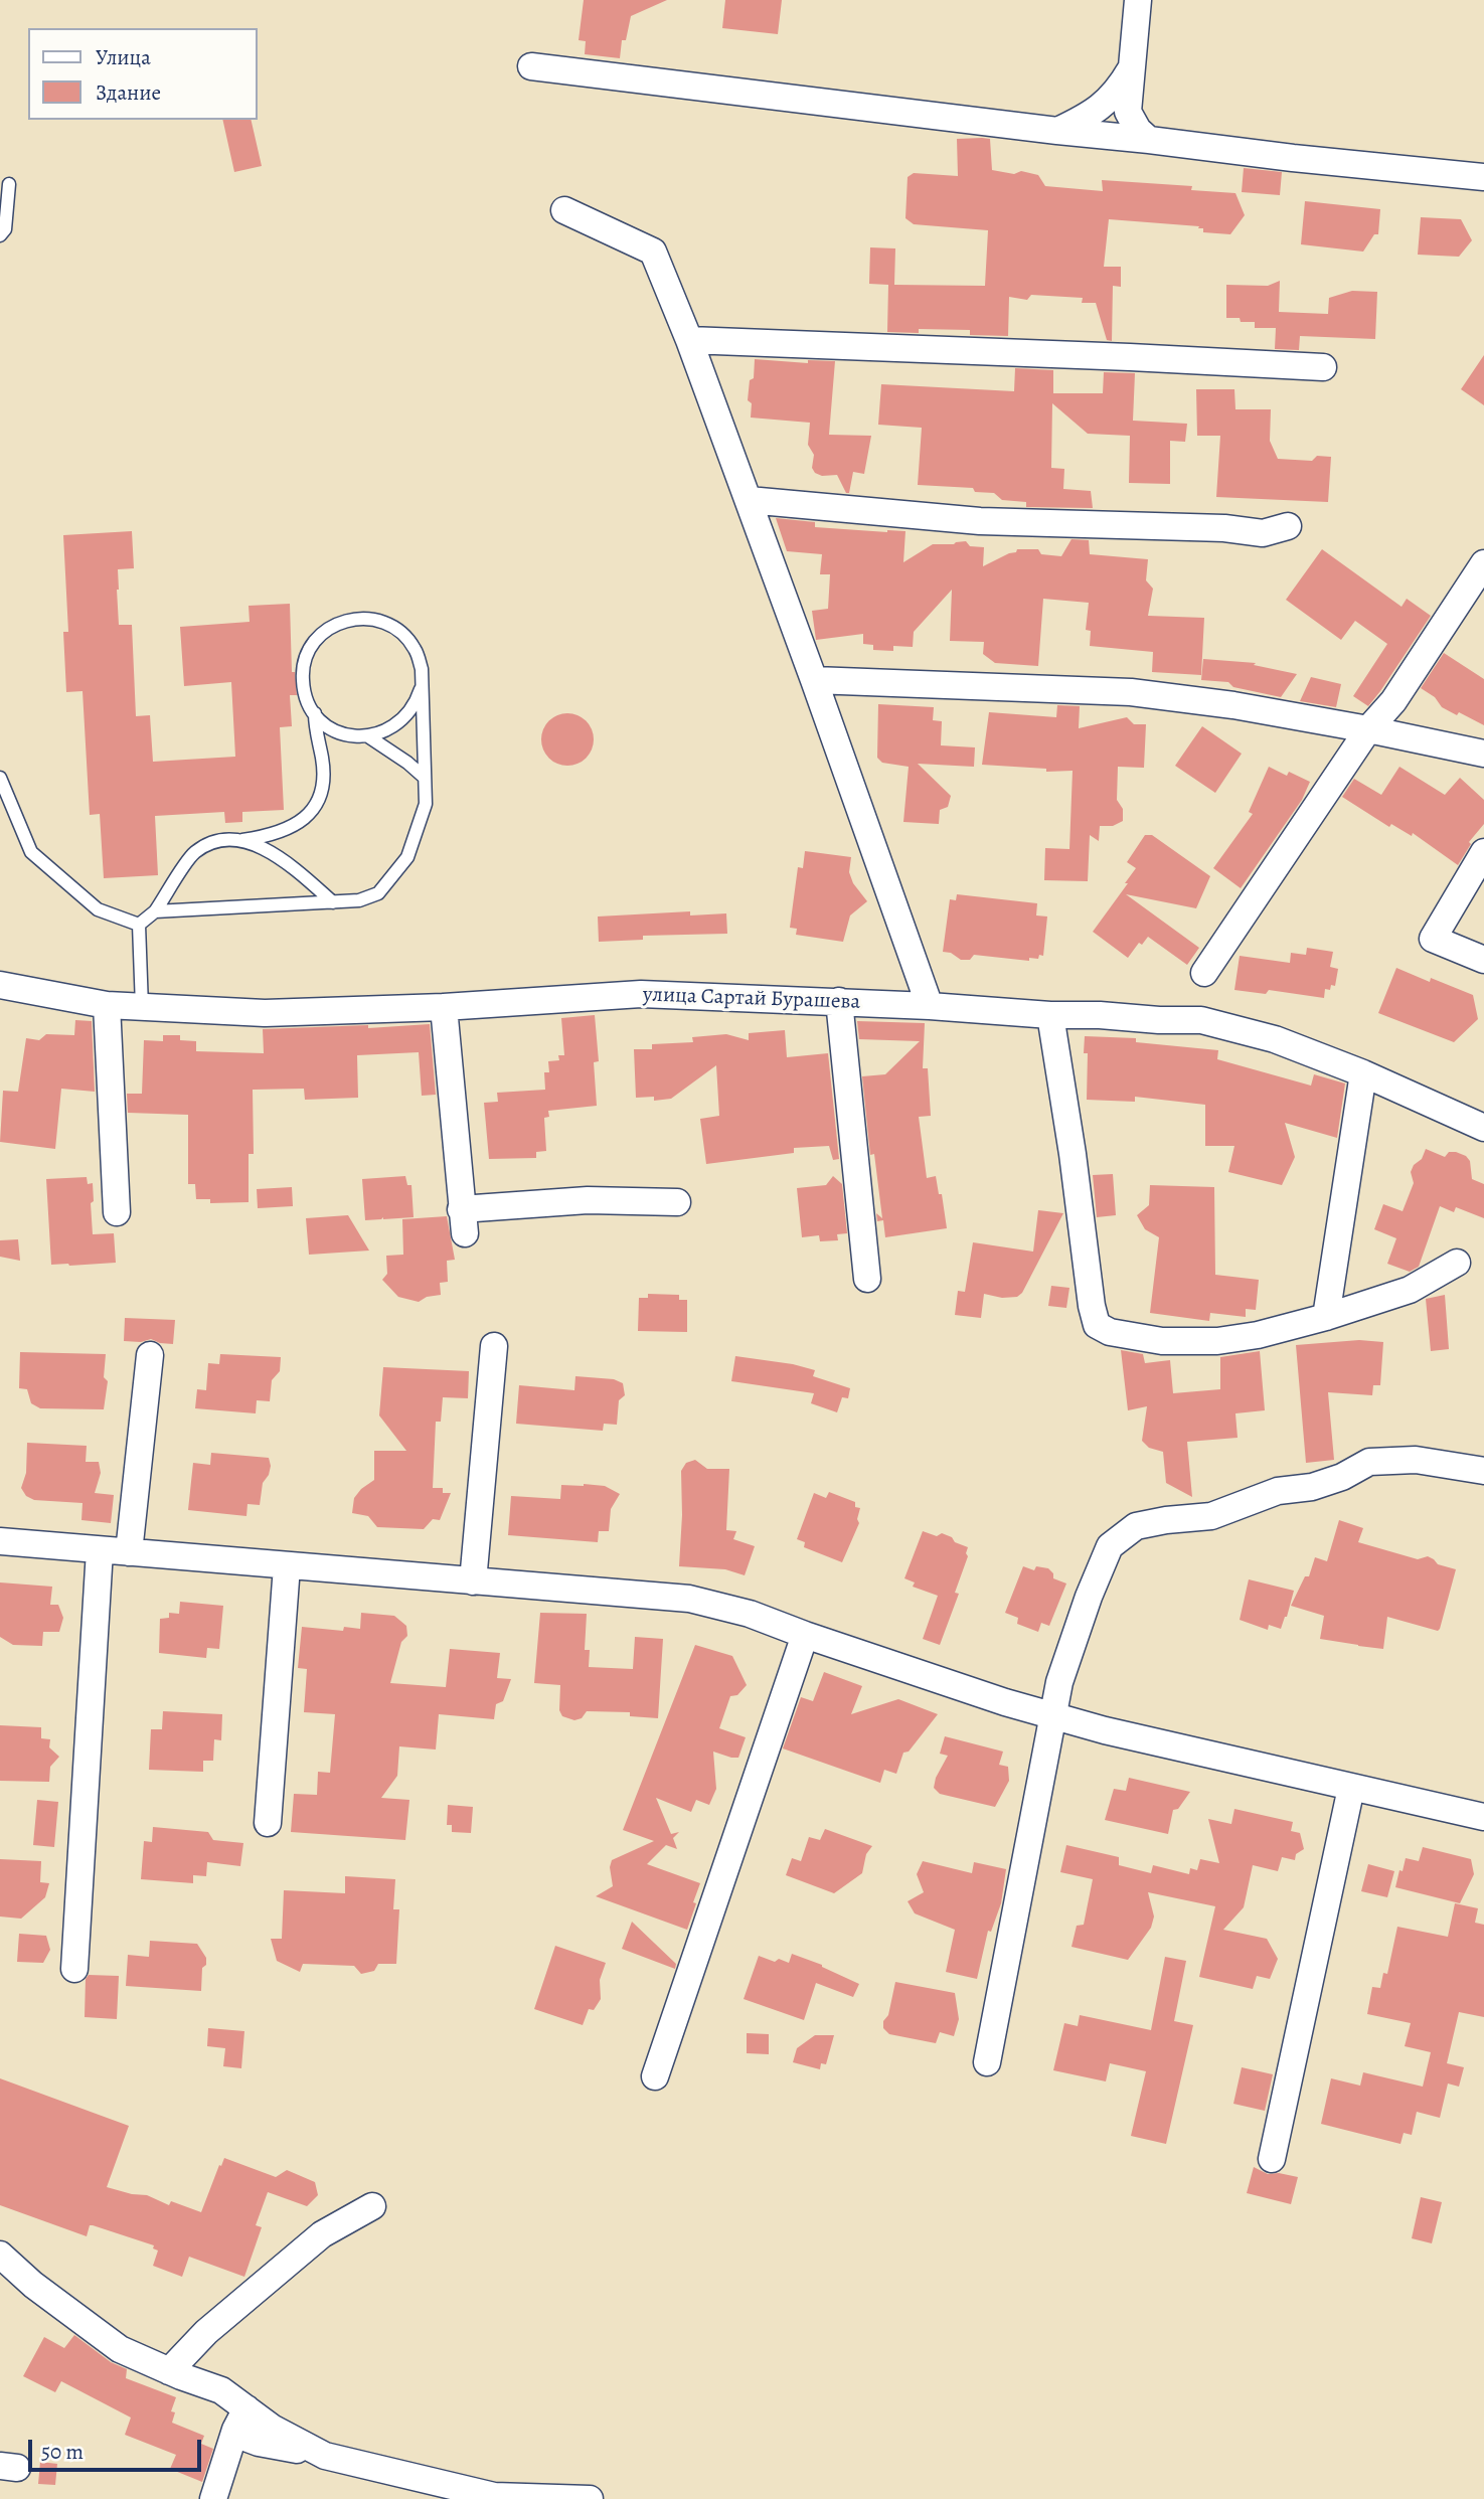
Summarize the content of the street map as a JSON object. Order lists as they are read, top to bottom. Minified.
{"streets":{"street":["улица Сартай Бурашева"]},"legend":["Улица","Здание"],"scale_bar":"50 m"}
